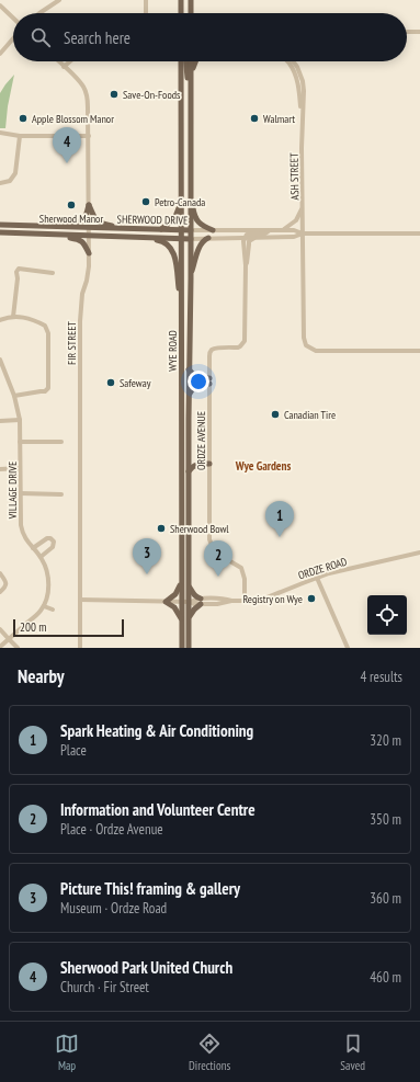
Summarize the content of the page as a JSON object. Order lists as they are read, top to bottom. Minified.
{"streets":{"main road":["SHERWOOD DRIVE","WYE ROAD"],"street":["ASH STREET","FIR STREET","ORDZE AVENUE","VILLAGE DRIVE","ORDZE ROAD"]},"crossings":[["ASH STREET","SHERWOOD DRIVE"],["SHERWOOD DRIVE","FIR STREET"],["SHERWOOD DRIVE","WYE ROAD"],["FIR STREET","ORDZE ROAD"],["WYE ROAD","ORDZE ROAD"],["ORDZE AVENUE","ORDZE ROAD"]],"districts":["Wye Gardens"],"places":["Save-On-Foods","Apple Blossom Manor","Walmart","Petro-Canada","Sherwood Manor","Safeway","Canadian Tire","Sherwood Bowl","Registry on Wye"],"scale_bar":"200 m","page":{"search":"Search here","pins":["4","1","3","2"],"scale":"200 m","heading":["Nearby","4 results"],"list":[{"mark":"1","name":"Spark Heating & Air Conditioning","note":"Place","value":"320 m"},{"mark":"2","name":"Information and Volunteer Centre","note":"Place · Ordze Avenue","value":"350 m"},{"mark":"3","name":"Picture This! framing & gallery","note":"Museum · Ordze Road","value":"360 m"},{"mark":"4","name":"Sherwood Park United Church","note":"Church · Fir Street","value":"460 m"}],"nav":["Map","Directions","Saved"]}}
